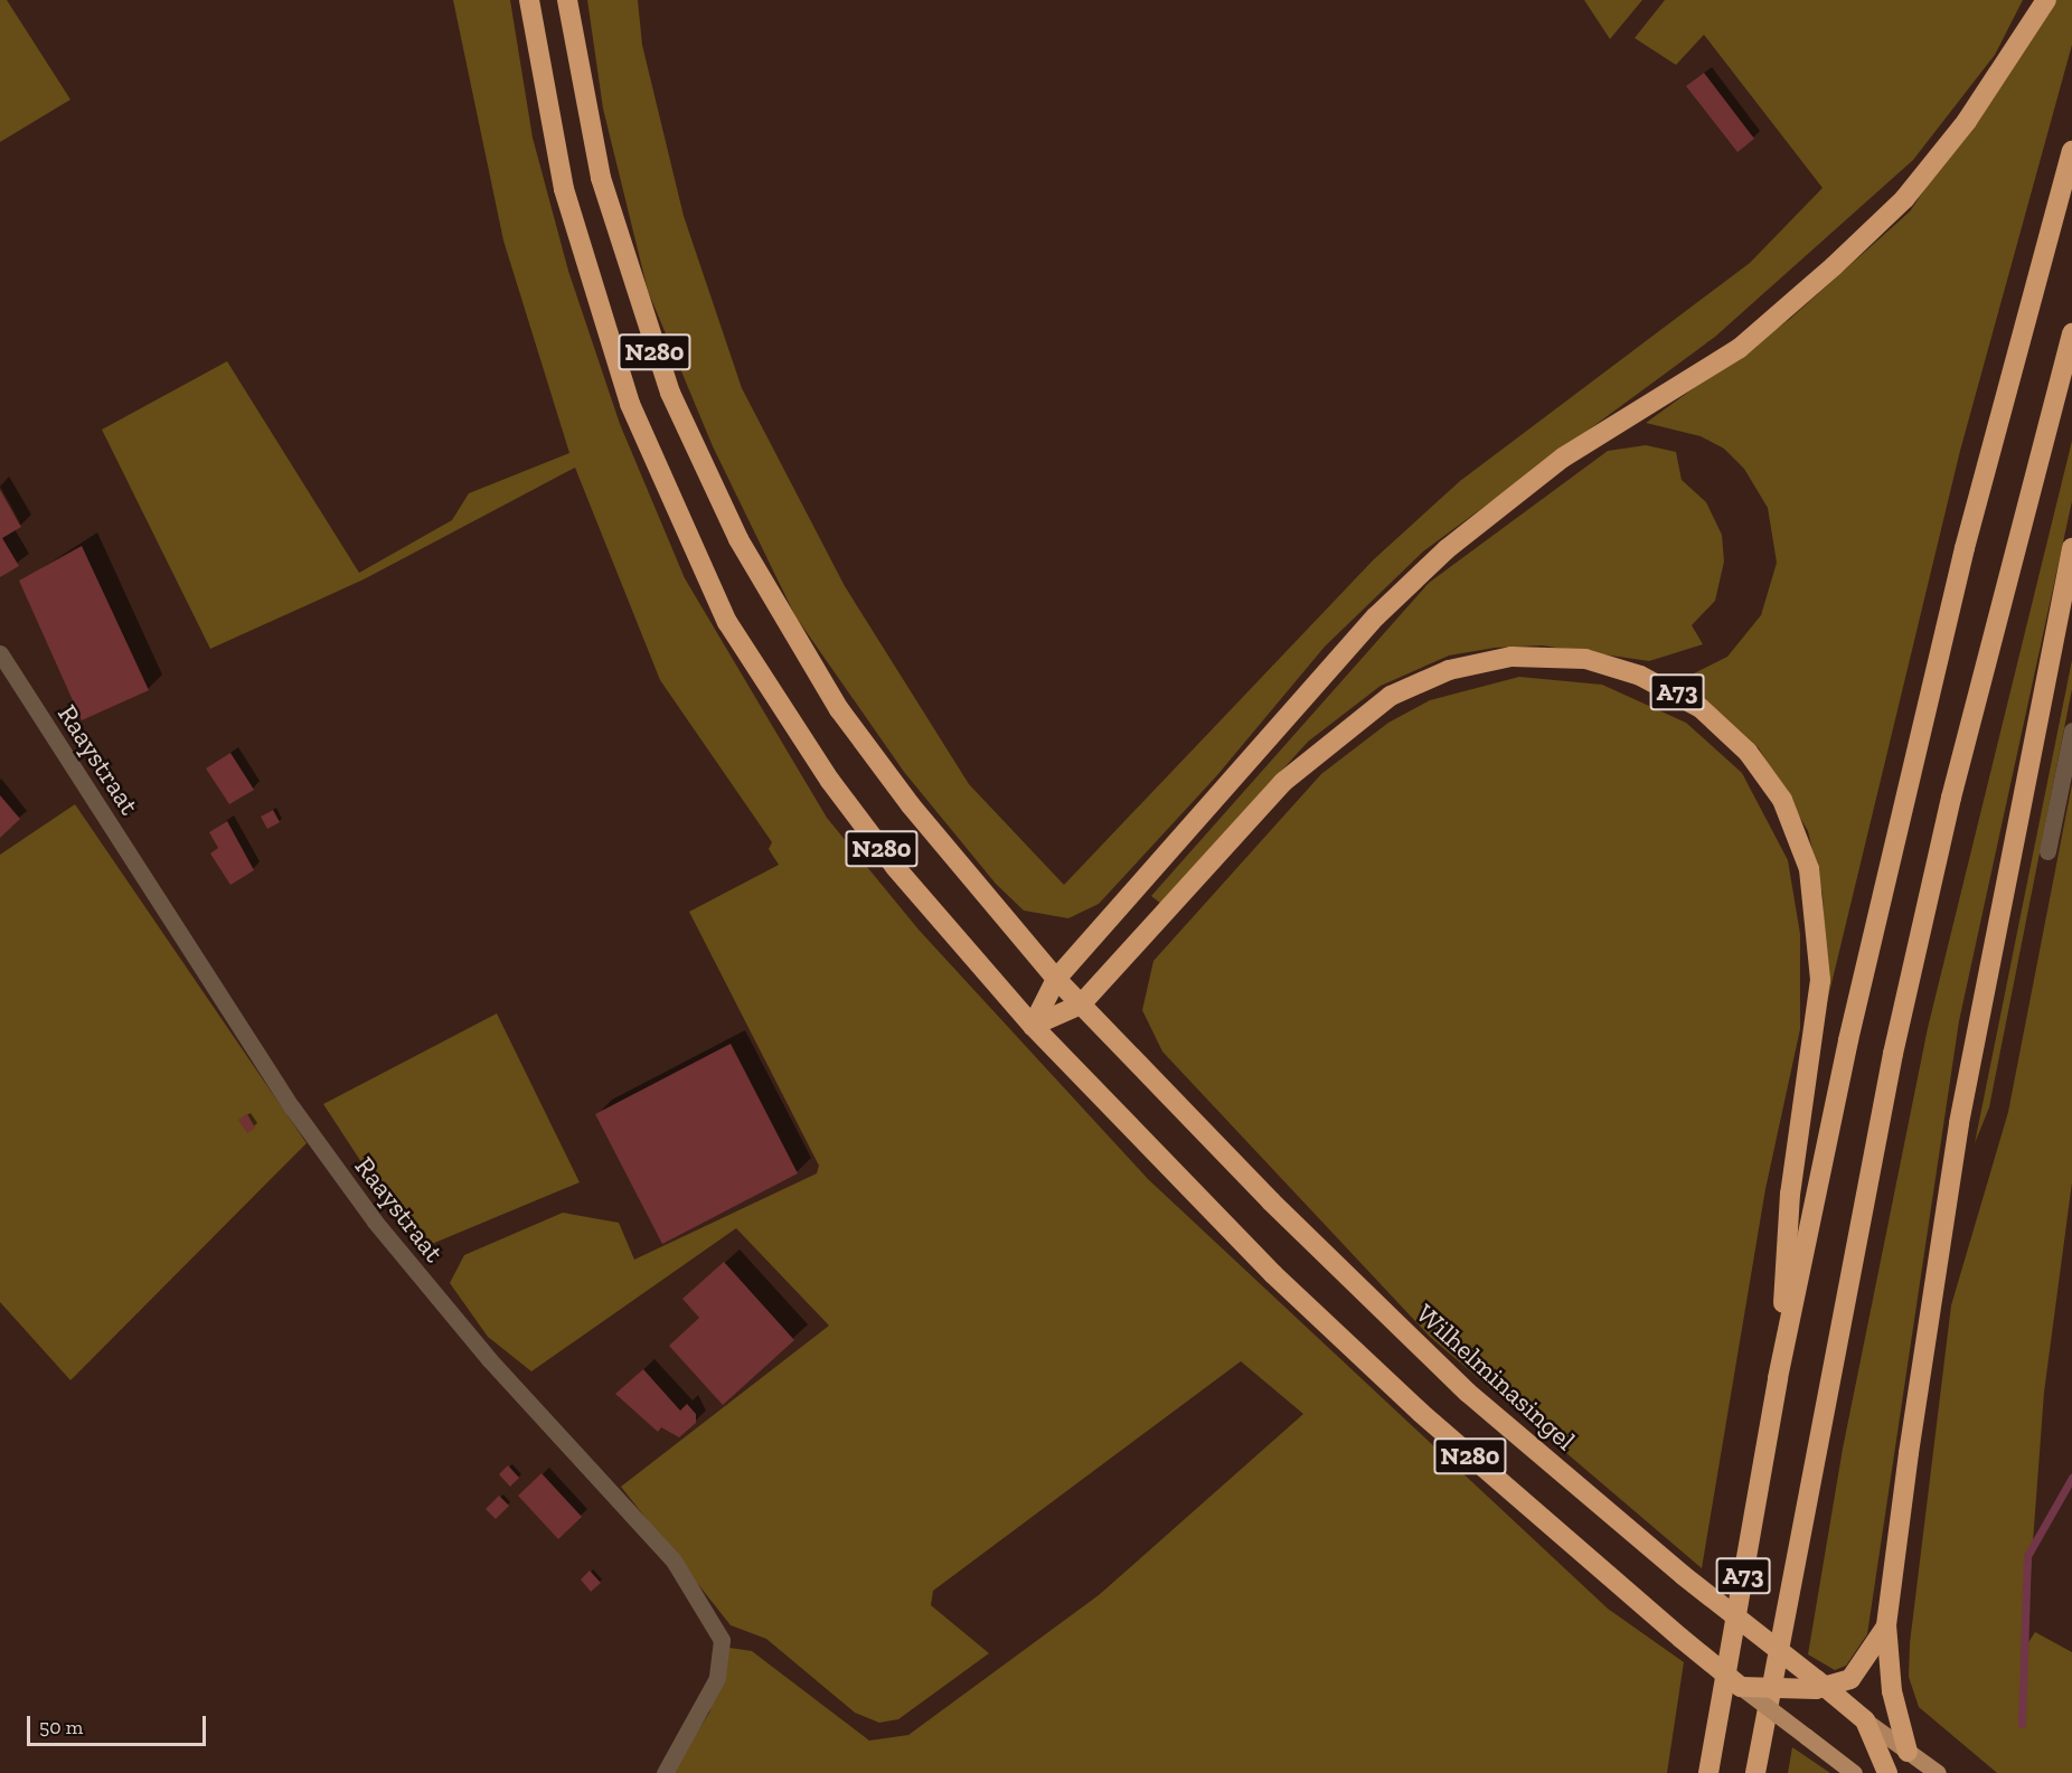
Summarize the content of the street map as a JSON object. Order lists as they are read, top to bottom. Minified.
{"streets":{"highway":["N280","A73","Wilhelminasingel"],"street":["Raaystraat"]},"crossings":[["N280","A73"],["N280","Wilhelminasingel"],["A73","Wilhelminasingel"]],"scale_bar":"50 m"}
